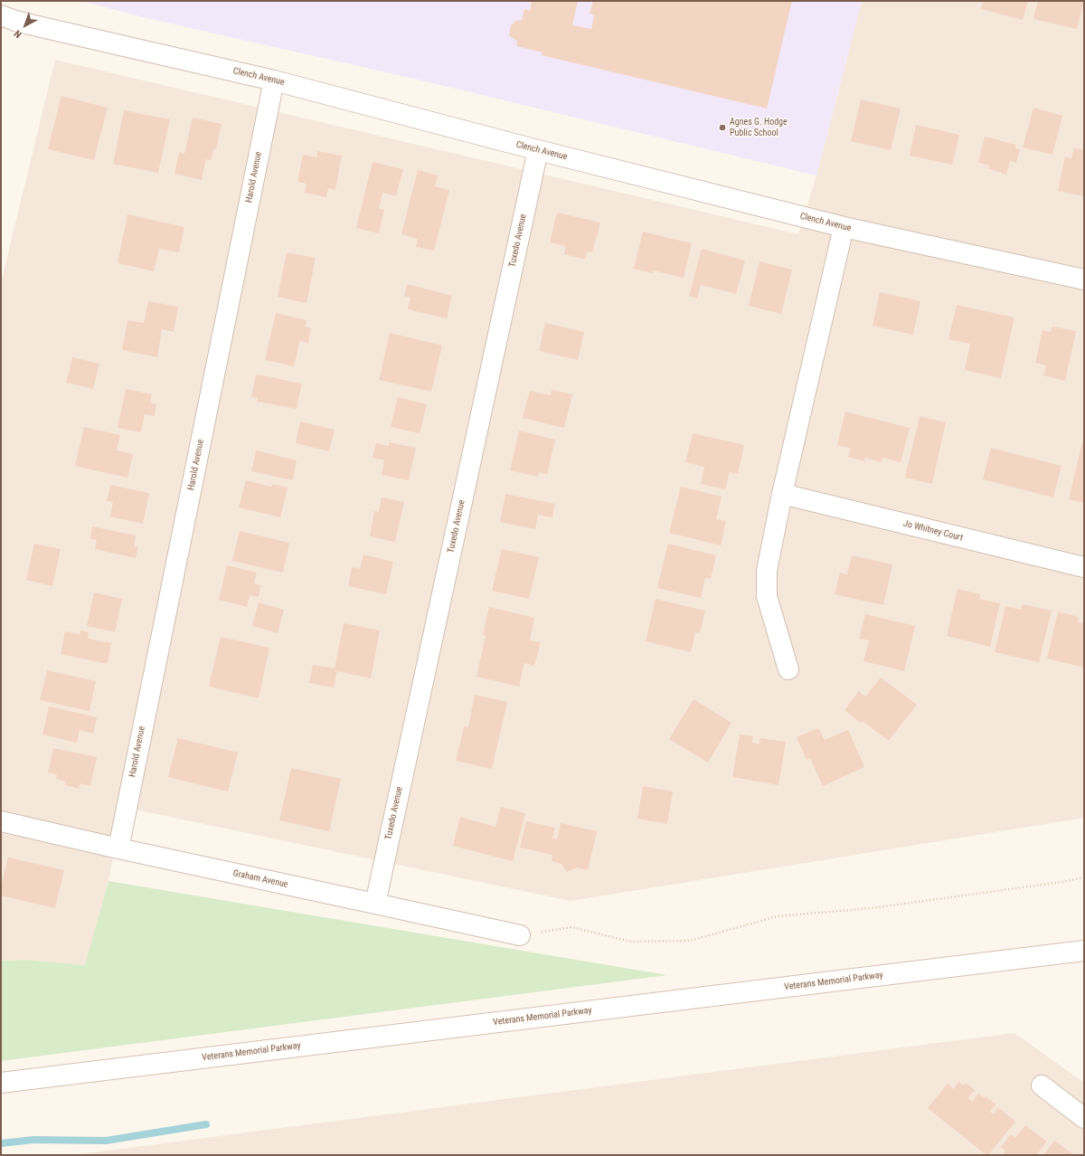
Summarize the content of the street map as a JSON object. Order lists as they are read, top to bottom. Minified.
{"streets":{"street":["Clench Avenue","Harold Avenue","Tuxedo Avenue","Jo Whitney Court","Graham Avenue","Veterans Memorial Parkway"]},"crossings":[["Clench Avenue","Harold Avenue"],["Clench Avenue","Tuxedo Avenue"],["Harold Avenue","Graham Avenue"],["Tuxedo Avenue","Graham Avenue"]],"places":["Agnes G. Hodge Public School"],"north":"bottom left"}
